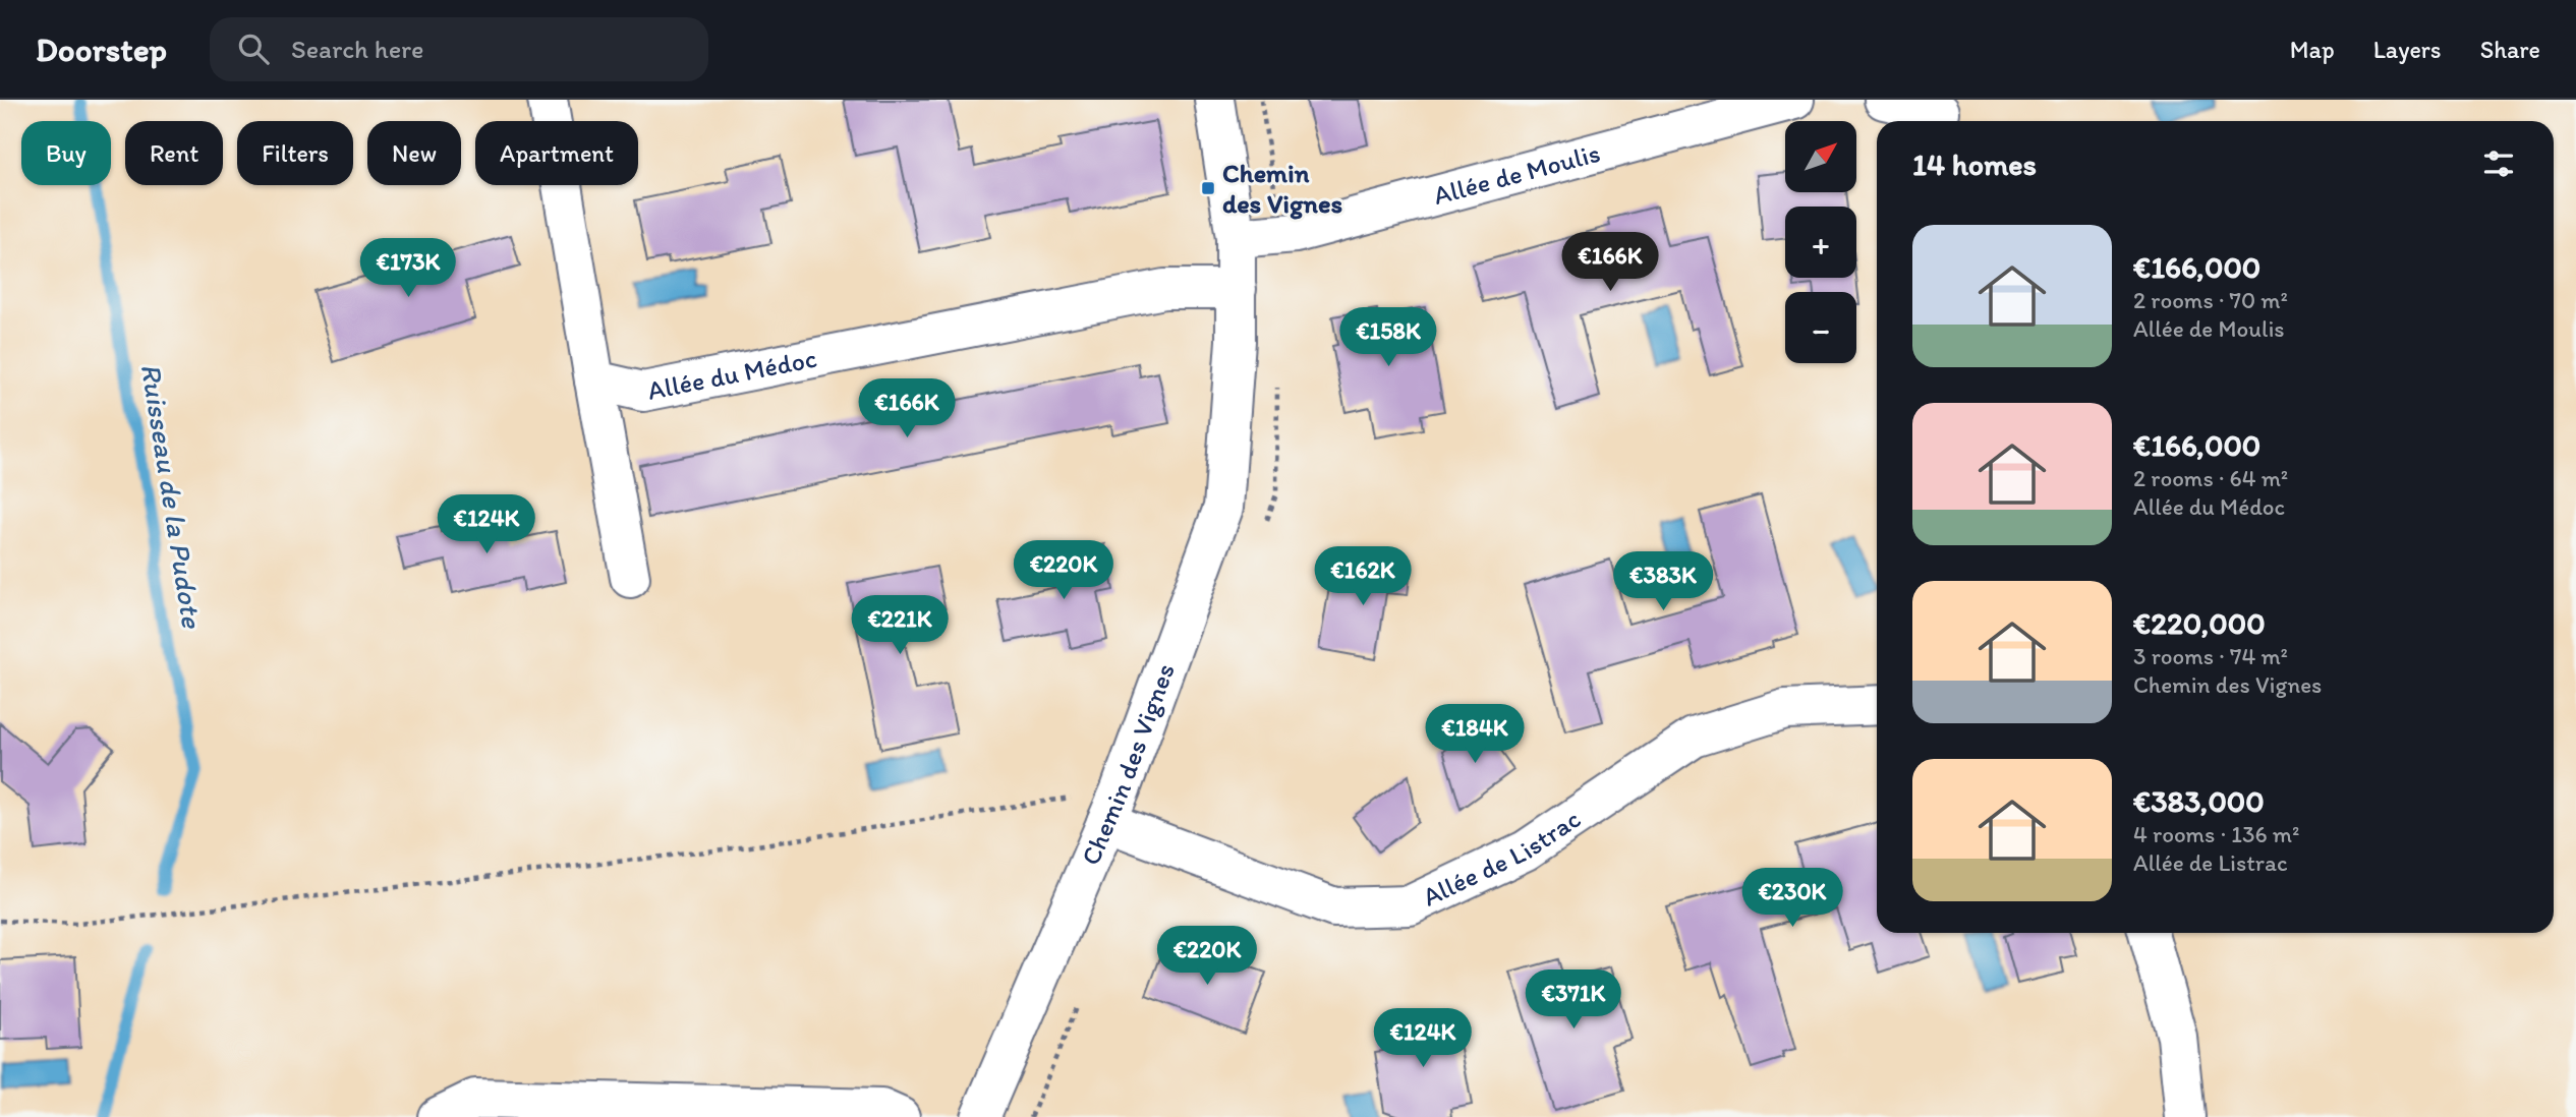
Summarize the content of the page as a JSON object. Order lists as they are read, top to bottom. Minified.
{"streets":{"street":["Allée de Moulis","Allée du Médoc","Chemin des Vignes","Allée de Listrac"]},"crossings":[["Allée de Moulis","Chemin des Vignes"],["Allée du Médoc","Chemin des Vignes"],["Chemin des Vignes","Allée de Listrac"]],"water":["Ruisseau de la Pudote"],"places":{"transit":["Chemin des Vignes"]},"north":"top right","page":{"header":"Doorstep","search":"Search here","nav":["Map","Layers","Share"],"map_buttons":["+","−"],"chip":["Buy","Rent","Filters","New","Apartment"],"heading":"14 homes","list":[{"name":"€166,000","note":"2 rooms · 70 m² · Allée de Moulis"},{"name":"€166,000","note":"2 rooms · 64 m² · Allée du Médoc"},{"name":"€220,000","note":"3 rooms · 74 m² · Chemin des Vignes"},{"name":"€383,000","note":"4 rooms · 136 m² · Allée de Listrac"}],"price":["€166K","€173K","€158K","€166K","€124K","€220K","€162K","€383K","€221K","€184K","€230K","€220K","€371K","€124K"]}}
